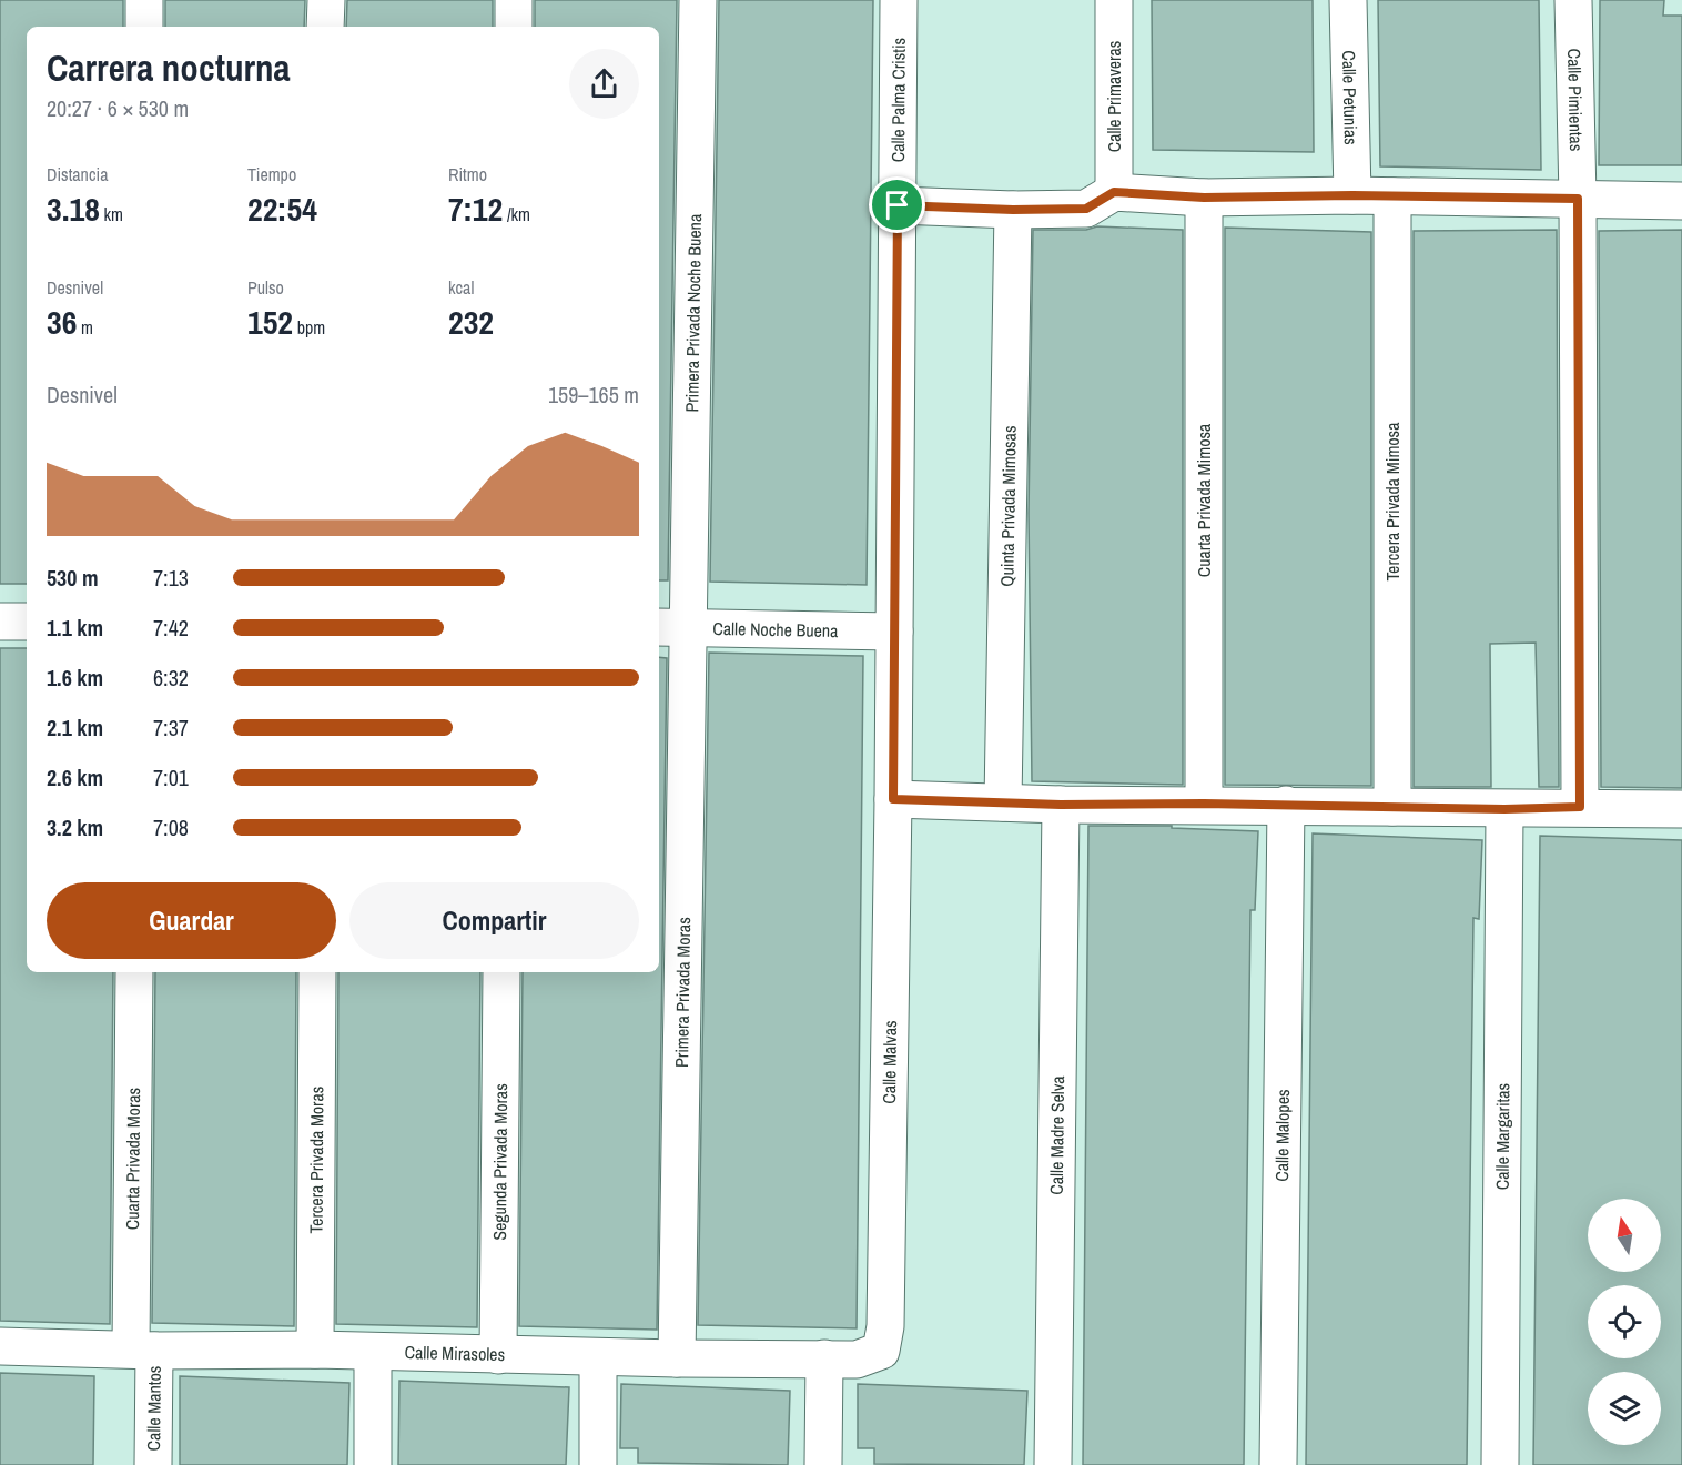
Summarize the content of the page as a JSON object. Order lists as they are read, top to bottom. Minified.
{"streets":{"street":["Calle Primaveras","Calle Petunias","Calle Palma Cristis","Calle Pimientas","Primera Privada Noche Buena","Cuarta Privada Mimosa","Tercera Privada Mimosa","Quinta Privada Mimosas","Calle Noche Buena","Primera Privada Moras","Calle Malvas","Calle Madre Selva","Calle Malopes","Calle Margaritas","Cuarta Privada Moras","Tercera Privada Moras","Segunda Privada Moras","Calle Mirasoles","Calle Mantos"]},"crossings":[["Calle Palma Cristis","Calle Noche Buena"],["Calle Palma Cristis","Calle Malvas"],["Primera Privada Noche Buena","Calle Noche Buena"],["Primera Privada Noche Buena","Primera Privada Moras"],["Calle Noche Buena","Primera Privada Moras"],["Primera Privada Moras","Calle Mirasoles"],["Calle Malvas","Calle Mirasoles"],["Cuarta Privada Moras","Calle Mirasoles"],["Cuarta Privada Moras","Calle Mantos"],["Tercera Privada Moras","Calle Mirasoles"],["Segunda Privada Moras","Calle Mirasoles"],["Calle Mirasoles","Calle Mantos"]],"north":"top","page":{"heading":["Carrera nocturna","20:27 · 6 × 530 m"],"stats":[["Distancia","3.18 km"],["Tiempo","22:54"],["Ritmo","7:12 /km"],["Desnivel","36 m"],["Pulso","152 bpm"],["kcal","232"]],"chart":["Desnivel","159–165 m"],"list":[{"name":"530 m","note":"7:13"},{"name":"1.1 km","note":"7:42"},{"name":"1.6 km","note":"6:32"},{"name":"2.1 km","note":"7:37"},{"name":"2.6 km","note":"7:01"},{"name":"3.2 km","note":"7:08"}],"buttons":["Guardar","Compartir"]}}
